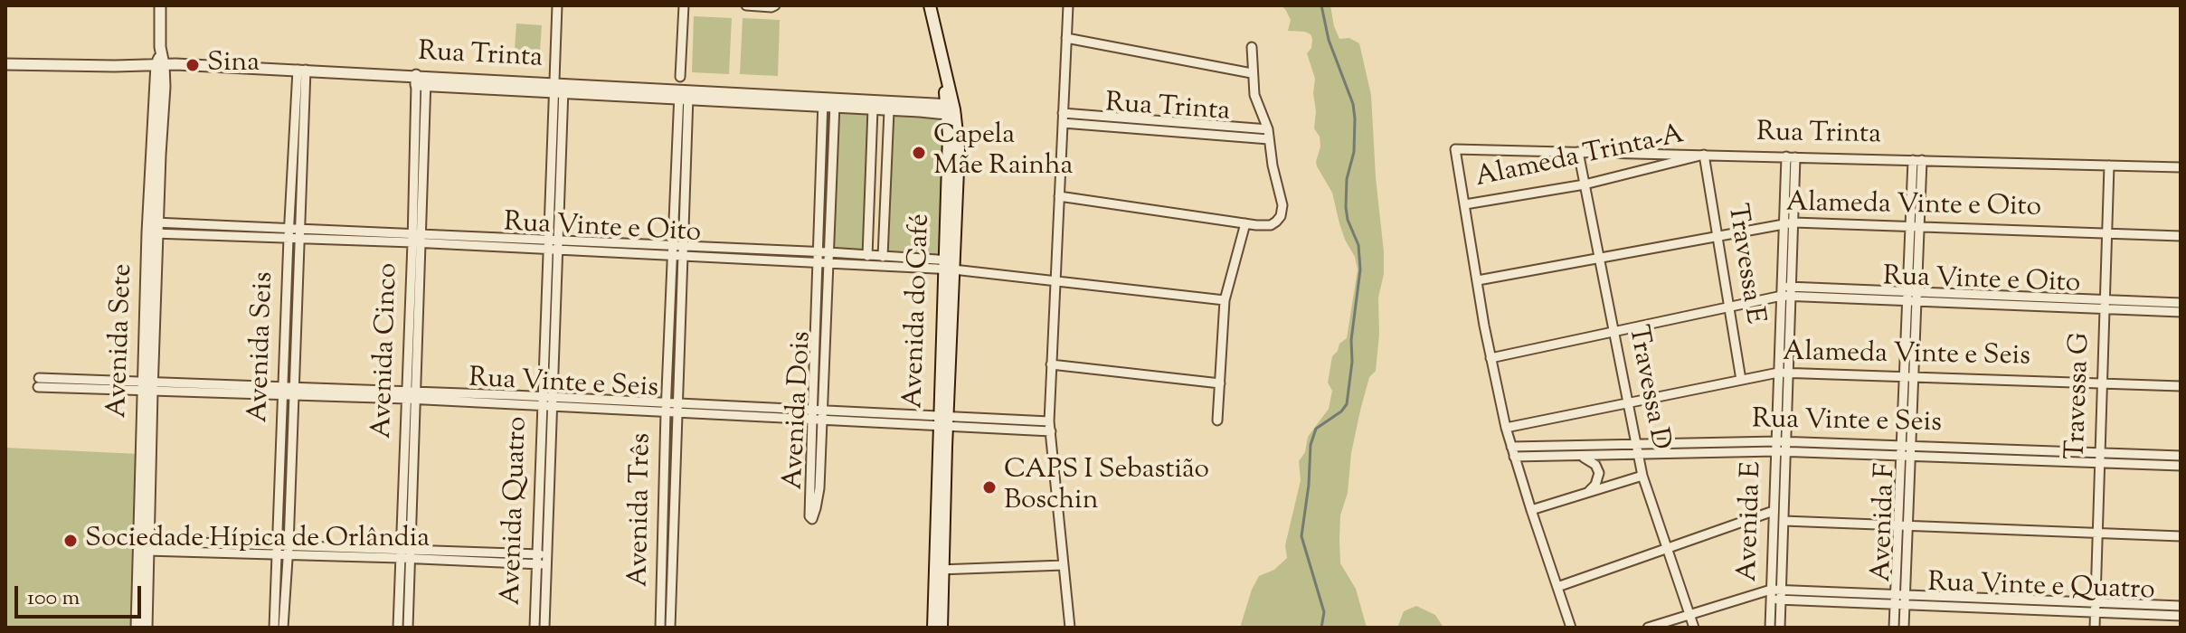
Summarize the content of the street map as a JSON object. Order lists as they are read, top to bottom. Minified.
{"streets":{"main road":["Avenida do Café"],"street":["Rua Trinta","Alameda Trinta-A","Alameda Vinte e Oito","Rua Vinte e Oito","Travessa E","Avenida Sete","Avenida Seis","Avenida Cinco","Alameda Vinte e Seis","Rua Vinte e Seis","Travessa D","Travessa G","Avenida Dois","Avenida Três","Avenida Quatro","Avenida E","Avenida F","Rua Vinte e Quatro"]},"crossings":[["Rua Trinta","Alameda Trinta-A"],["Rua Trinta","Travessa E"],["Rua Trinta","Avenida do Café"],["Rua Trinta","Avenida Sete"],["Rua Trinta","Avenida Seis"],["Rua Trinta","Avenida Cinco"],["Rua Trinta","Travessa D"],["Rua Trinta","Travessa G"],["Rua Trinta","Avenida Dois"],["Rua Trinta","Avenida Três"],["Rua Trinta","Avenida Quatro"],["Rua Trinta","Avenida E"],["Rua Trinta","Avenida F"],["Alameda Trinta-A","Travessa E"],["Alameda Trinta-A","Travessa D"],["Alameda Vinte e Oito","Travessa E"],["Alameda Vinte e Oito","Travessa D"],["Alameda Vinte e Oito","Travessa G"],["Alameda Vinte e Oito","Avenida E"],["Alameda Vinte e Oito","Avenida F"],["Rua Vinte e Oito","Travessa E"],["Rua Vinte e Oito","Avenida do Café"],["Rua Vinte e Oito","Avenida Sete"],["Rua Vinte e Oito","Avenida Seis"],["Rua Vinte e Oito","Avenida Cinco"],["Rua Vinte e Oito","Travessa D"],["Rua Vinte e Oito","Travessa G"],["Rua Vinte e Oito","Avenida Dois"],["Rua Vinte e Oito","Avenida Três"],["Rua Vinte e Oito","Avenida Quatro"],["Rua Vinte e Oito","Avenida E"],["Rua Vinte e Oito","Avenida F"],["Travessa E","Alameda Vinte e Seis"],["Avenida do Café","Rua Vinte e Seis"],["Avenida Sete","Rua Vinte e Seis"],["Avenida Seis","Rua Vinte e Seis"],["Avenida Cinco","Rua Vinte e Seis"],["Alameda Vinte e Seis","Travessa D"],["Alameda Vinte e Seis","Travessa G"],["Alameda Vinte e Seis","Avenida E"],["Alameda Vinte e Seis","Avenida F"],["Rua Vinte e Seis","Travessa D"],["Rua Vinte e Seis","Travessa G"],["Rua Vinte e Seis","Avenida Dois"],["Rua Vinte e Seis","Avenida Três"],["Rua Vinte e Seis","Avenida Quatro"],["Rua Vinte e Seis","Avenida E"],["Rua Vinte e Seis","Avenida F"],["Travessa D","Rua Vinte e Quatro"],["Travessa G","Rua Vinte e Quatro"],["Avenida E","Rua Vinte e Quatro"],["Avenida F","Rua Vinte e Quatro"]],"places":["Sina","Capela Mãe Rainha","CAPS I Sebastião Boschin","Sociedade Hípica de Orlândia"],"scale_bar":"100 m"}
